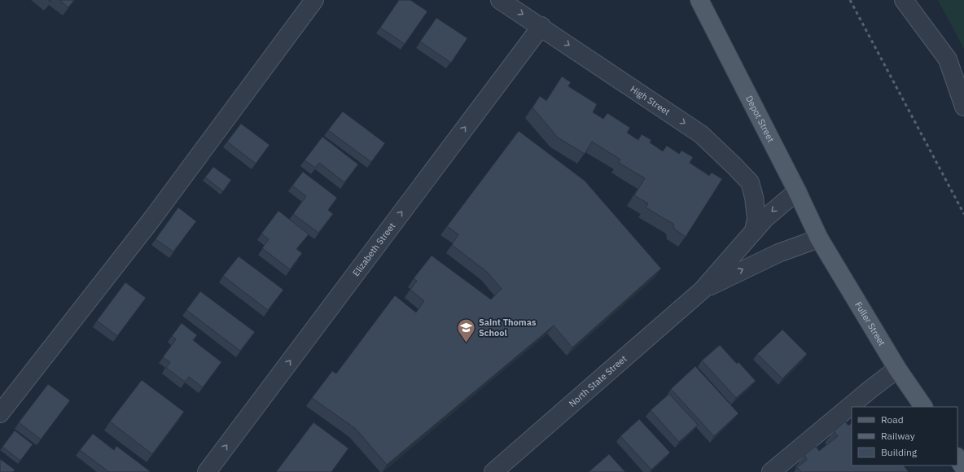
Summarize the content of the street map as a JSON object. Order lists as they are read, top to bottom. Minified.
{"streets":{"main road":["Depot Street","Fuller Street"],"street":["High Street","Elizabeth Street","North State Street"]},"crossings":[["High Street","Elizabeth Street"],["Depot Street","Fuller Street"]],"one_way":["High Street","Elizabeth Street"],"places":{"school or university":["Saint Thomas School"]},"legend":["Road","Railway","Building"]}
